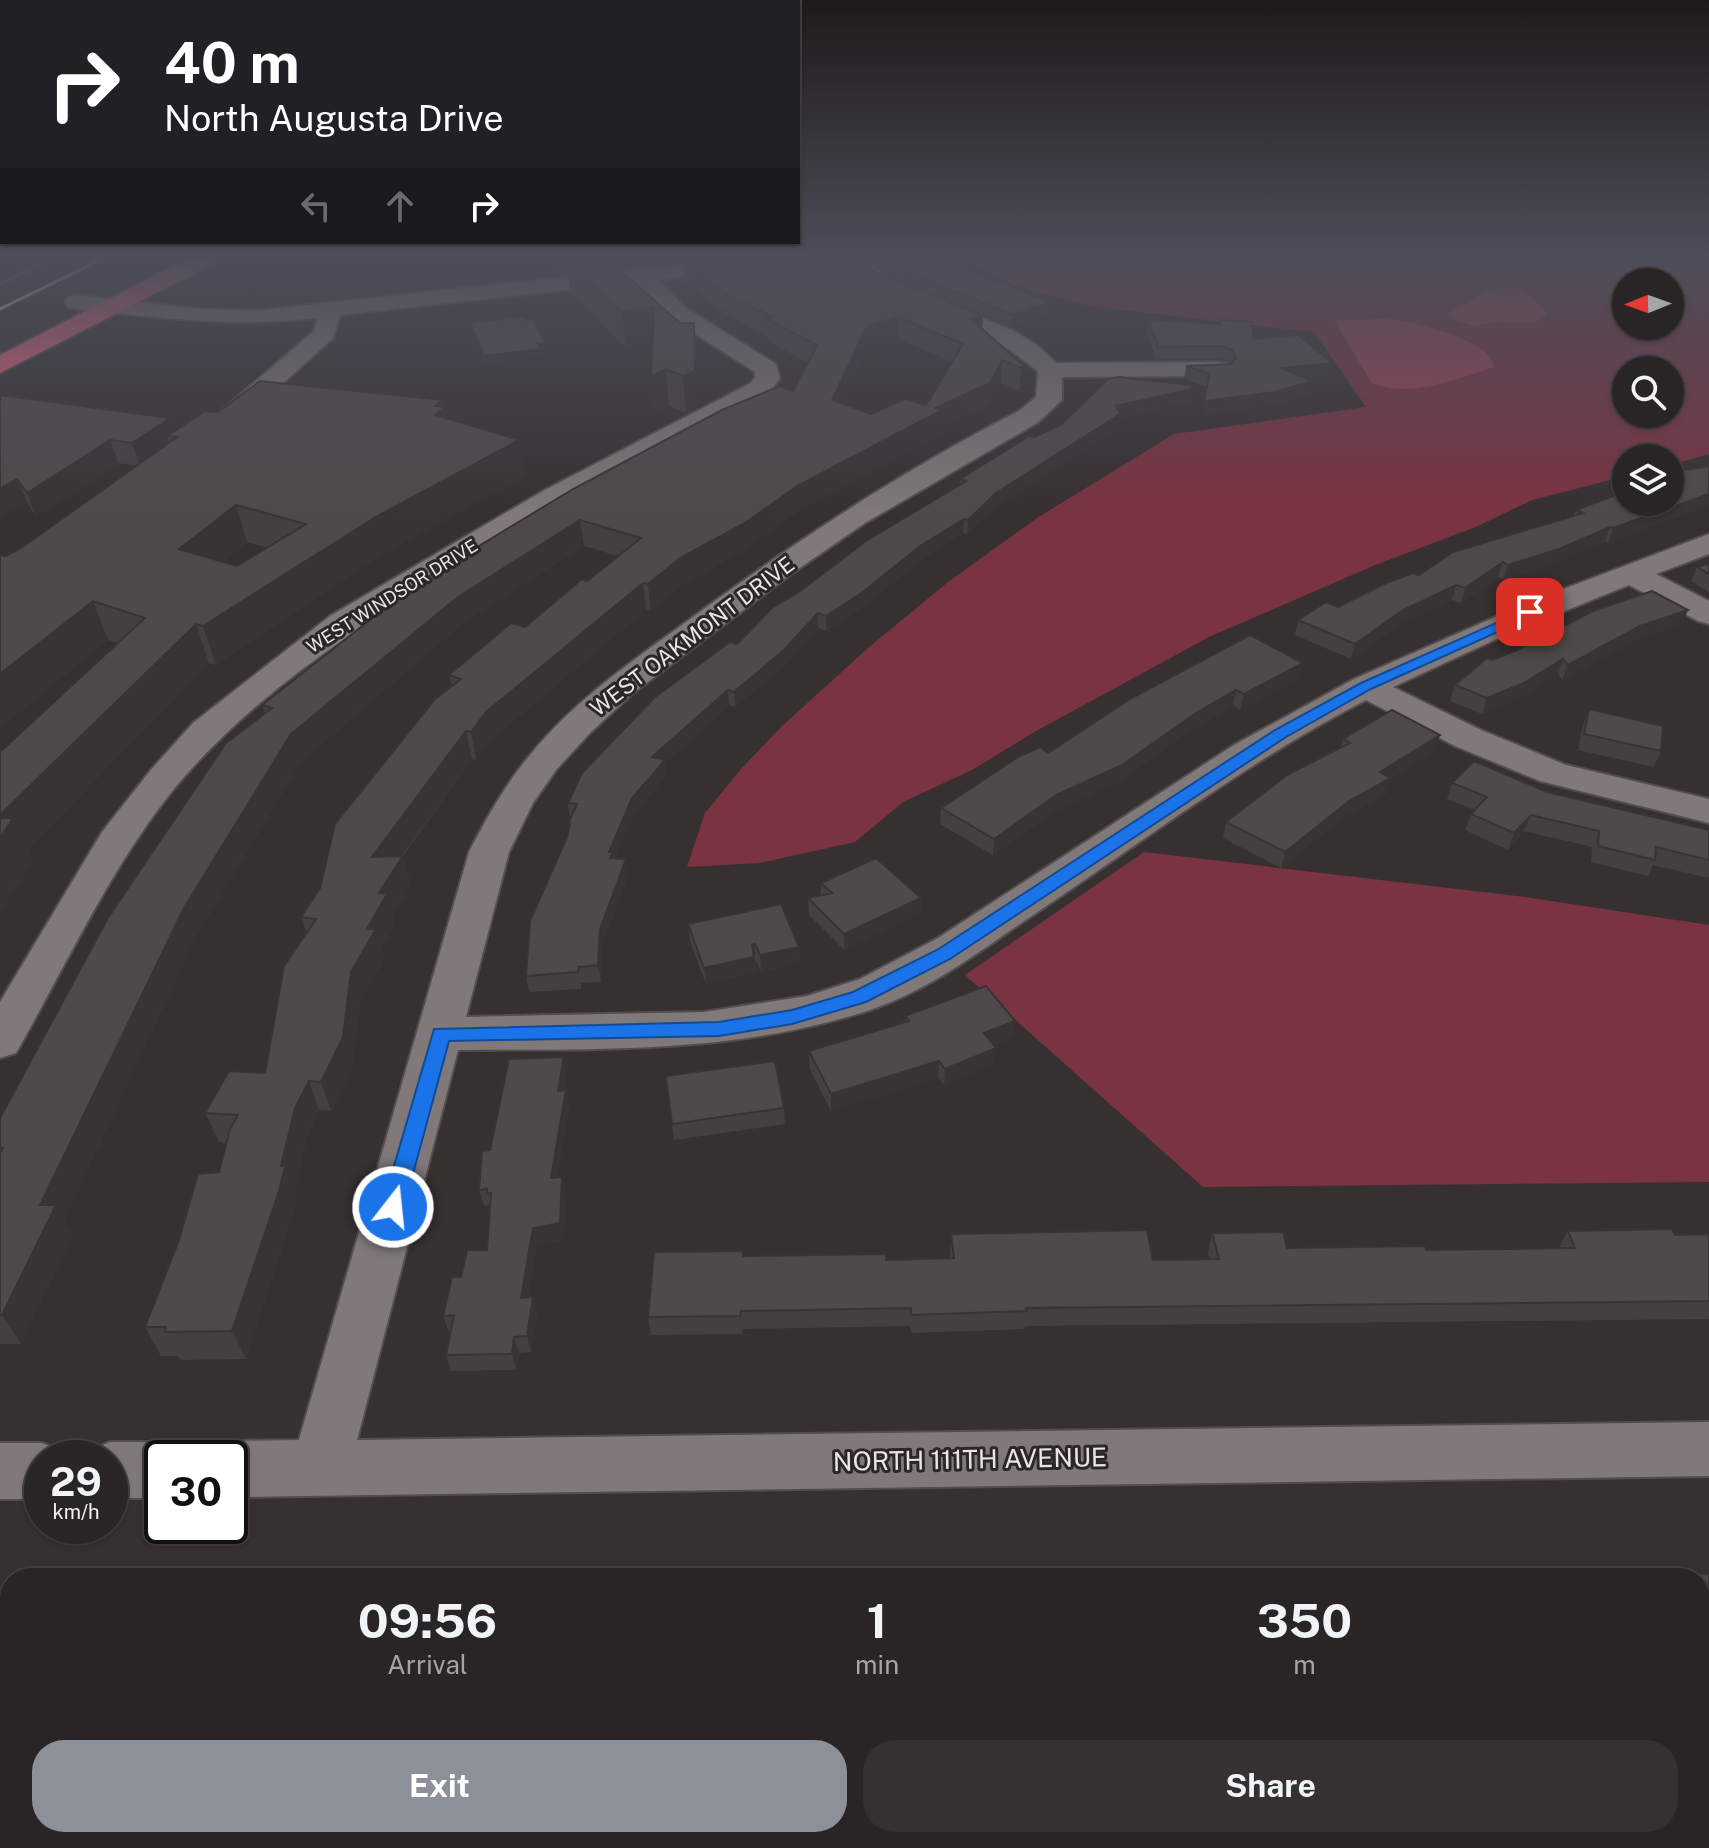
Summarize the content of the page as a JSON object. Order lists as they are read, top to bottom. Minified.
{"streets":{"street":["WEST WINDSOR DRIVE","WEST OAKMONT DRIVE","NORTH 111TH AVENUE"]},"crossings":[["WEST OAKMONT DRIVE","NORTH 111TH AVENUE"]],"north":"left","page":{"turn":["40 m","North Augusta Drive"],"speed":"29 km/h","limit":"30","eta":["09:56","Arrival","1","min","350","m"],"buttons":["Exit","Share"]}}
